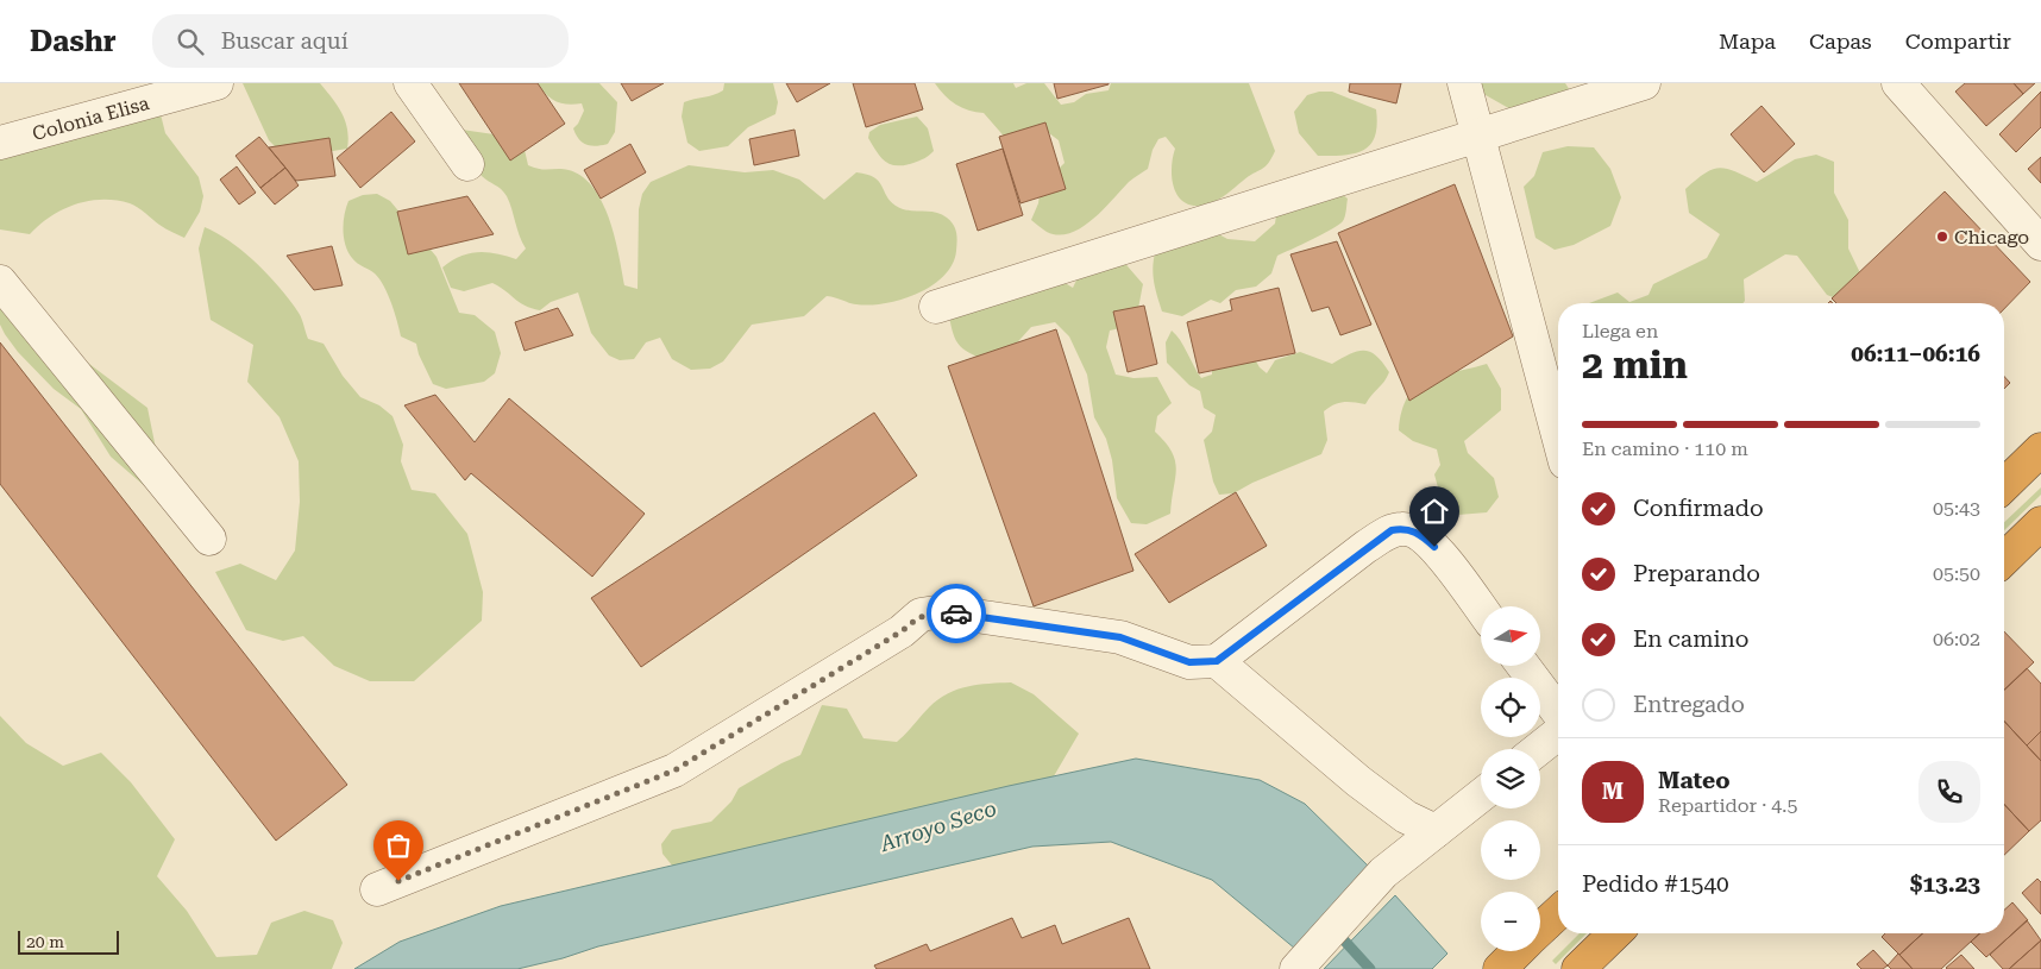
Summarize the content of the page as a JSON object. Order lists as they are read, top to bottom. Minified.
{"streets":{"street":["Colonia Elisa"]},"water":["Arroyo Seco"],"places":["Chicago"],"scale_bar":"20 m","north":"right","page":{"header":"Dashr","search":"Buscar aquí","nav":["Mapa","Capas","Compartir"],"heading":["2 min","Llega en","06:11–06:16"],"panel":["Mateo","Repartidor · 4.5","Pedido #1540","$13.23"],"bar":"En camino · 110 m","list":[["Confirmado","05:43"],["Preparando","05:50"],["En camino","06:02"],"Entregado"],"map_buttons":["+","−"],"round":"M","scale":"20 m"}}
